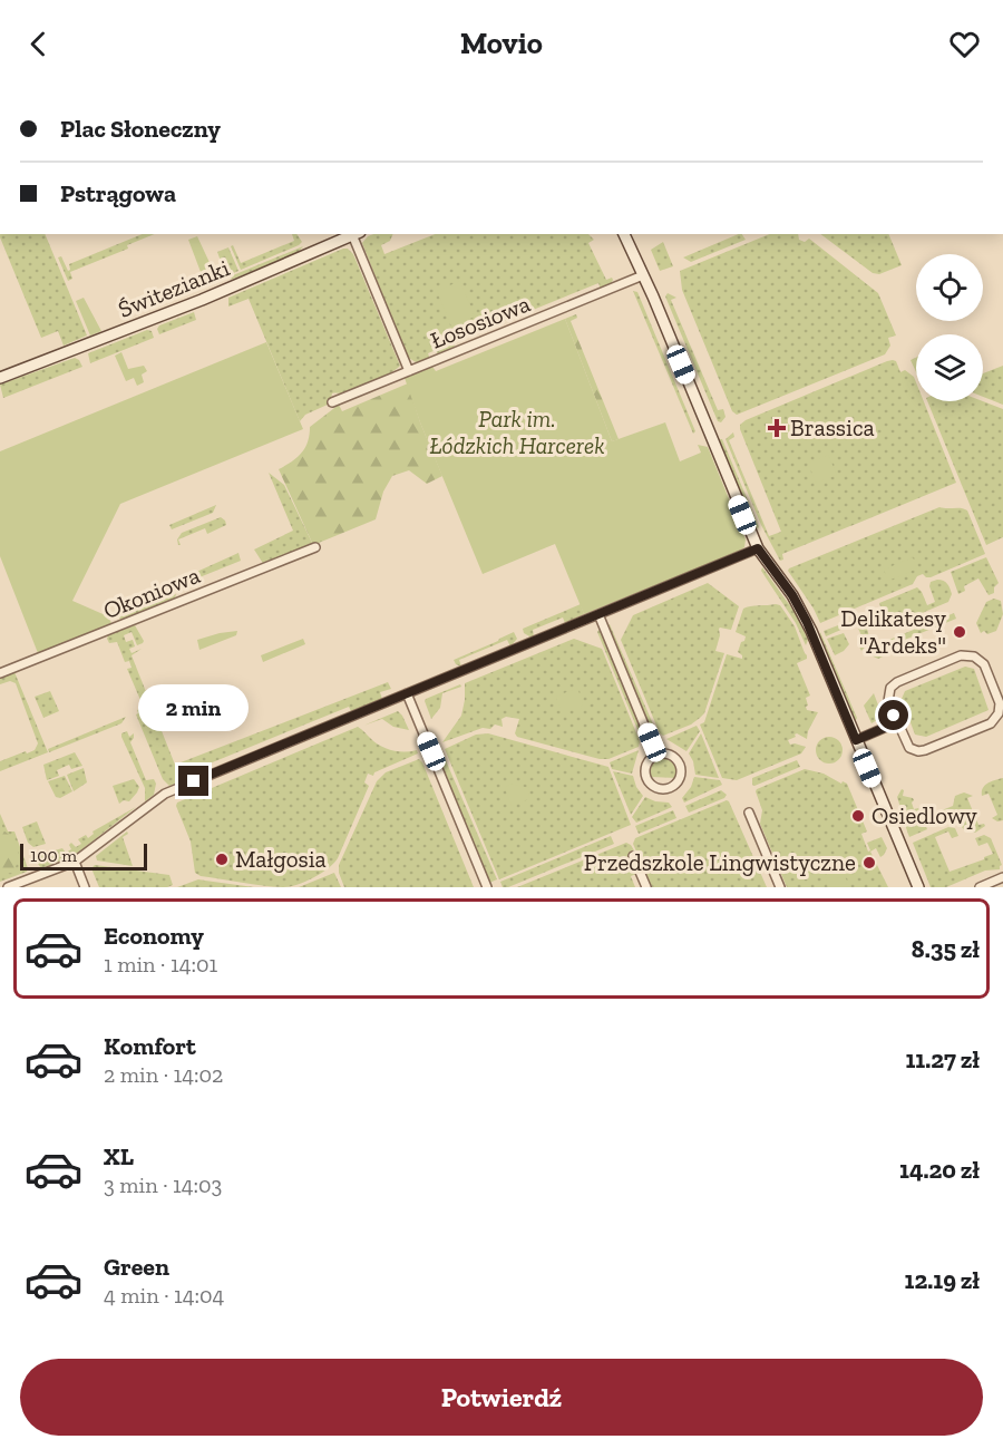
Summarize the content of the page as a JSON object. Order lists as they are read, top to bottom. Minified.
{"streets":{"street":["Świtezianki","Łososiowa","Okoniowa"]},"parks":["Park im. Łódzkich Harcerek"],"places":{"health":["Brassica"],"other":["Delikatesy \"Ardeks\"","Osiedlowy","Małgosia","Przedszkole Lingwistyczne"]},"scale_bar":"100 m","page":{"header":"Movio","banner":["Plac Słoneczny","Pstrągowa"],"bubble":"2 min","scale":"100 m","list":[{"name":"Economy","note":"1 min · 14:01","value":"8.35 zł"},{"name":"Komfort","note":"2 min · 14:02","value":"11.27 zł"},{"name":"XL","note":"3 min · 14:03","value":"14.20 zł"},{"name":"Green","note":"4 min · 14:04","value":"12.19 zł"}],"buttons":"Potwierdź"}}
